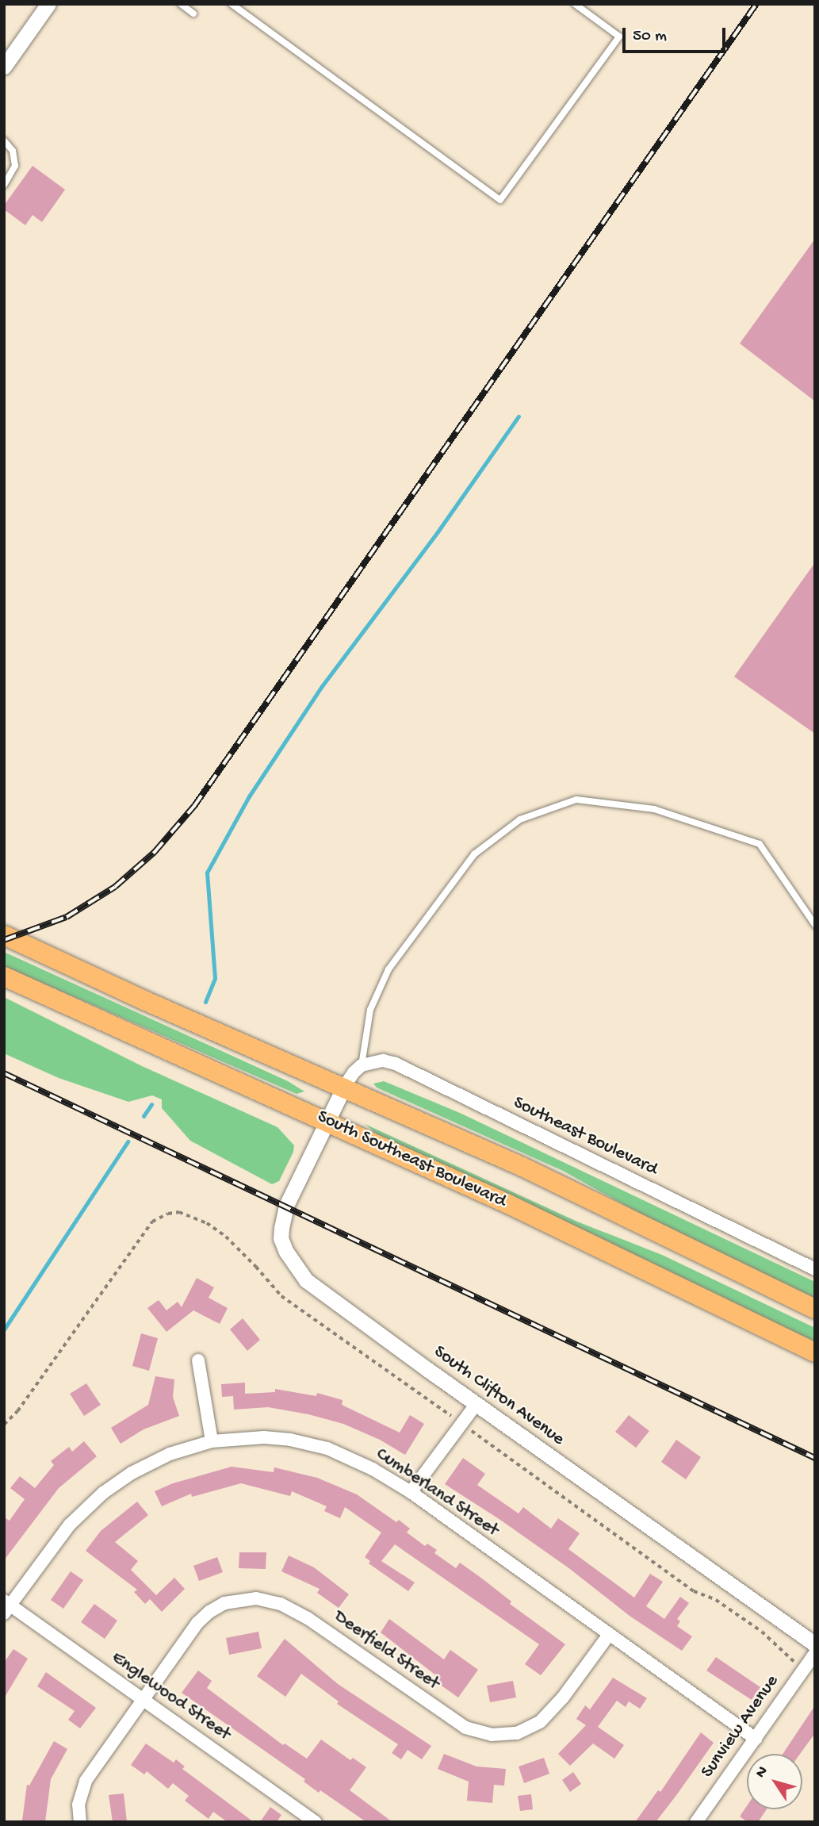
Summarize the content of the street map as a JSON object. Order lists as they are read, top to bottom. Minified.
{"streets":{"main road":["South Southeast Boulevard"],"street":["Southeast Boulevard","South Clifton Avenue","Cumberland Street","Deerfield Street","Englewood Street","Sunview Avenue"]},"crossings":[["South Southeast Boulevard","South Clifton Avenue"],["Cumberland Street","Deerfield Street"],["Cumberland Street","Englewood Street"],["Cumberland Street","Sunview Avenue"],["Deerfield Street","Englewood Street"]],"scale_bar":"50 m","north":"top left"}
